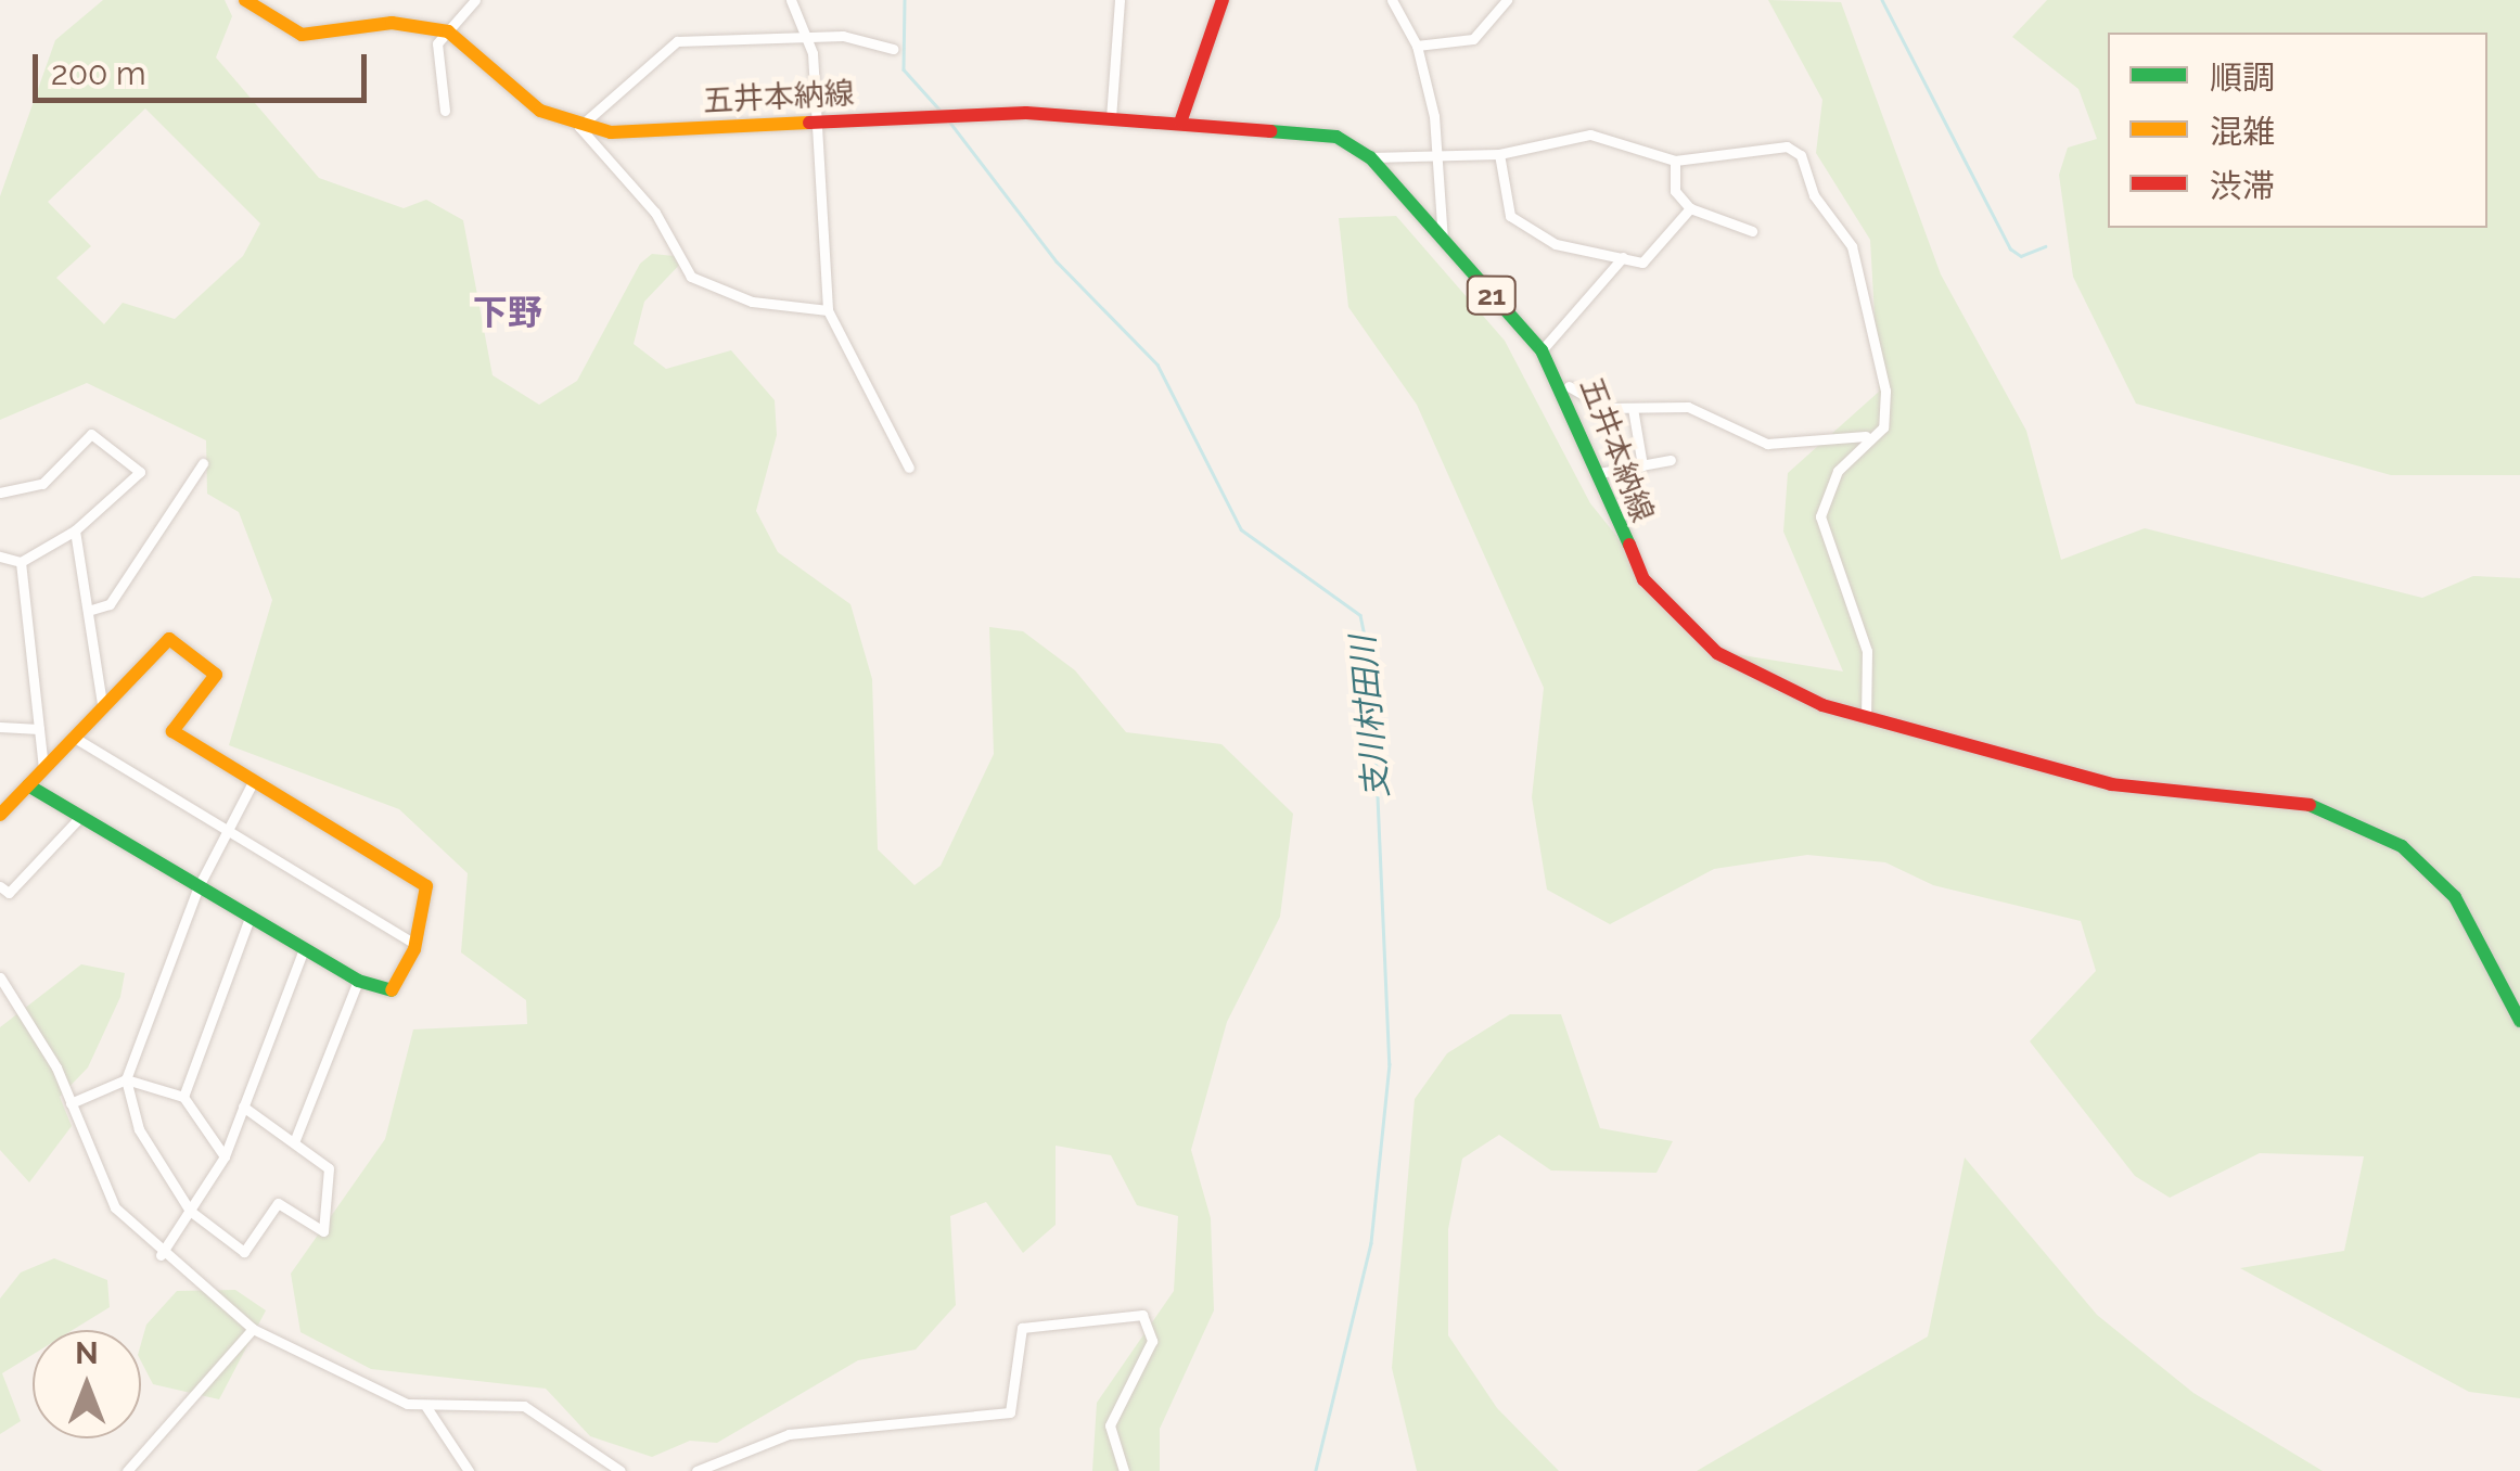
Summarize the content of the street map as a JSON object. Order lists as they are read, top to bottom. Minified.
{"streets":{"main road":["五井本納線","21"]},"districts":["下野"],"water":["支川村田川"],"legend":["順調","混雑","渋滞"],"scale_bar":"200 m","north":"top"}
